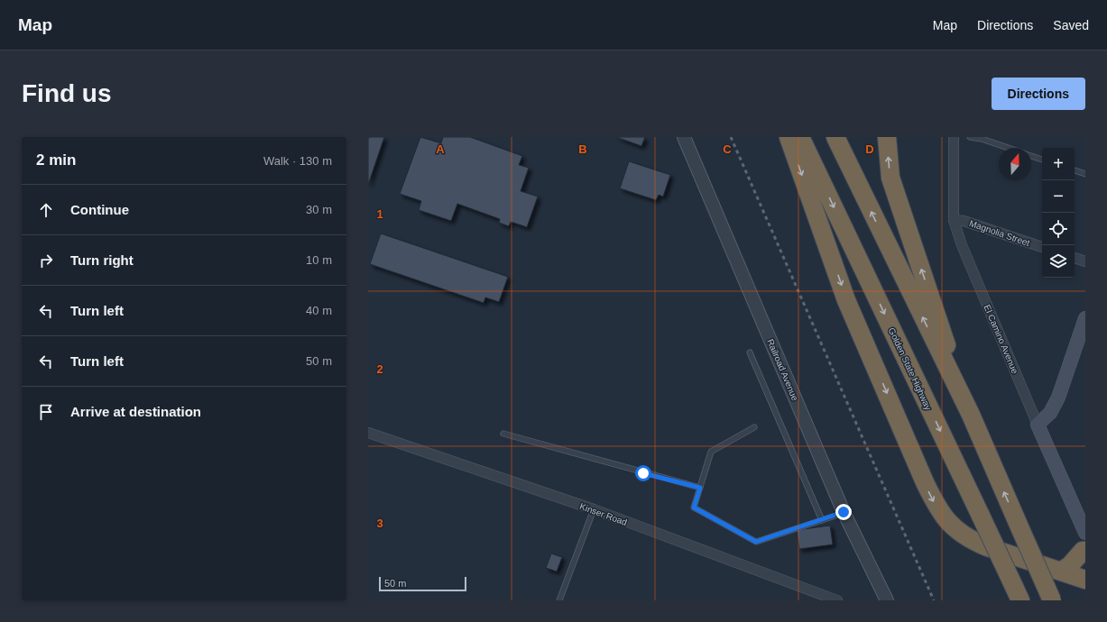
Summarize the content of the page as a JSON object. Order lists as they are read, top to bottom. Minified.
{"streets":{"highway":["Golden State Highway"],"main road":["El Camino Avenue"],"street":["Magnolia Street","Railroad Avenue","Kinser Road"]},"crossings":[["Magnolia Street","El Camino Avenue"]],"scale_bar":"50 m","north":"top","page":{"header":"Map","nav":["Map","Directions","Saved"],"buttons":"Directions","title":"Find us","heading":["2 min","Walk · 130 m"],"map_buttons":["+","−"],"list":[["Continue","30 m"],["Turn right","10 m"],["Turn left","40 m"],["Turn left","50 m"],"Arrive at destination"],"scale":"50 m"},"grid":{"columns":["A","B","C","D"],"rows":["1","2","3"]}}
